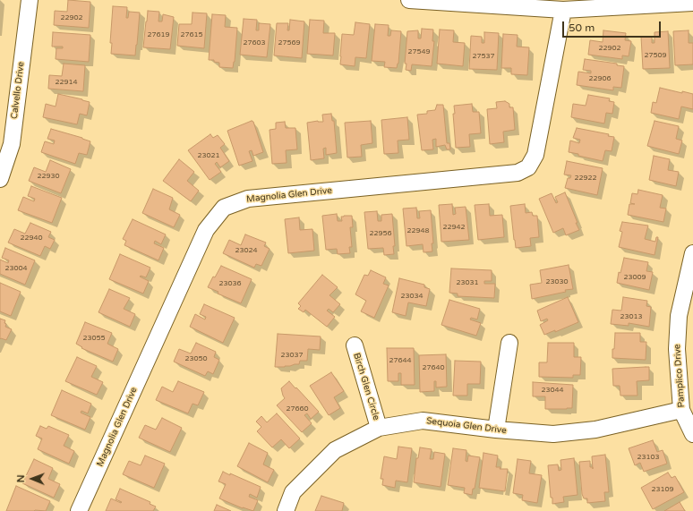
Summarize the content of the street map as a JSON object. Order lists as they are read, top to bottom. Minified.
{"streets":{"street":["Calvello Drive","Magnolia Glen Drive","Pamplico Drive","Birch Glen Circle","Sequoia Glen Drive"]},"crossings":[["Pamplico Drive","Sequoia Glen Drive"],["Birch Glen Circle","Sequoia Glen Drive"]],"house_numbers":["22902","27619","27615","27603","27569","22902","27549","27509","27537","22906","22914","23021","22930","22922","22942","22948","22956","22940","23024","23004","23009","23030","23031","23036","23034","23013","23055","23037","23050","27644","27640","23044","27660","23103","23109"],"scale_bar":"50 m","north":"left"}
